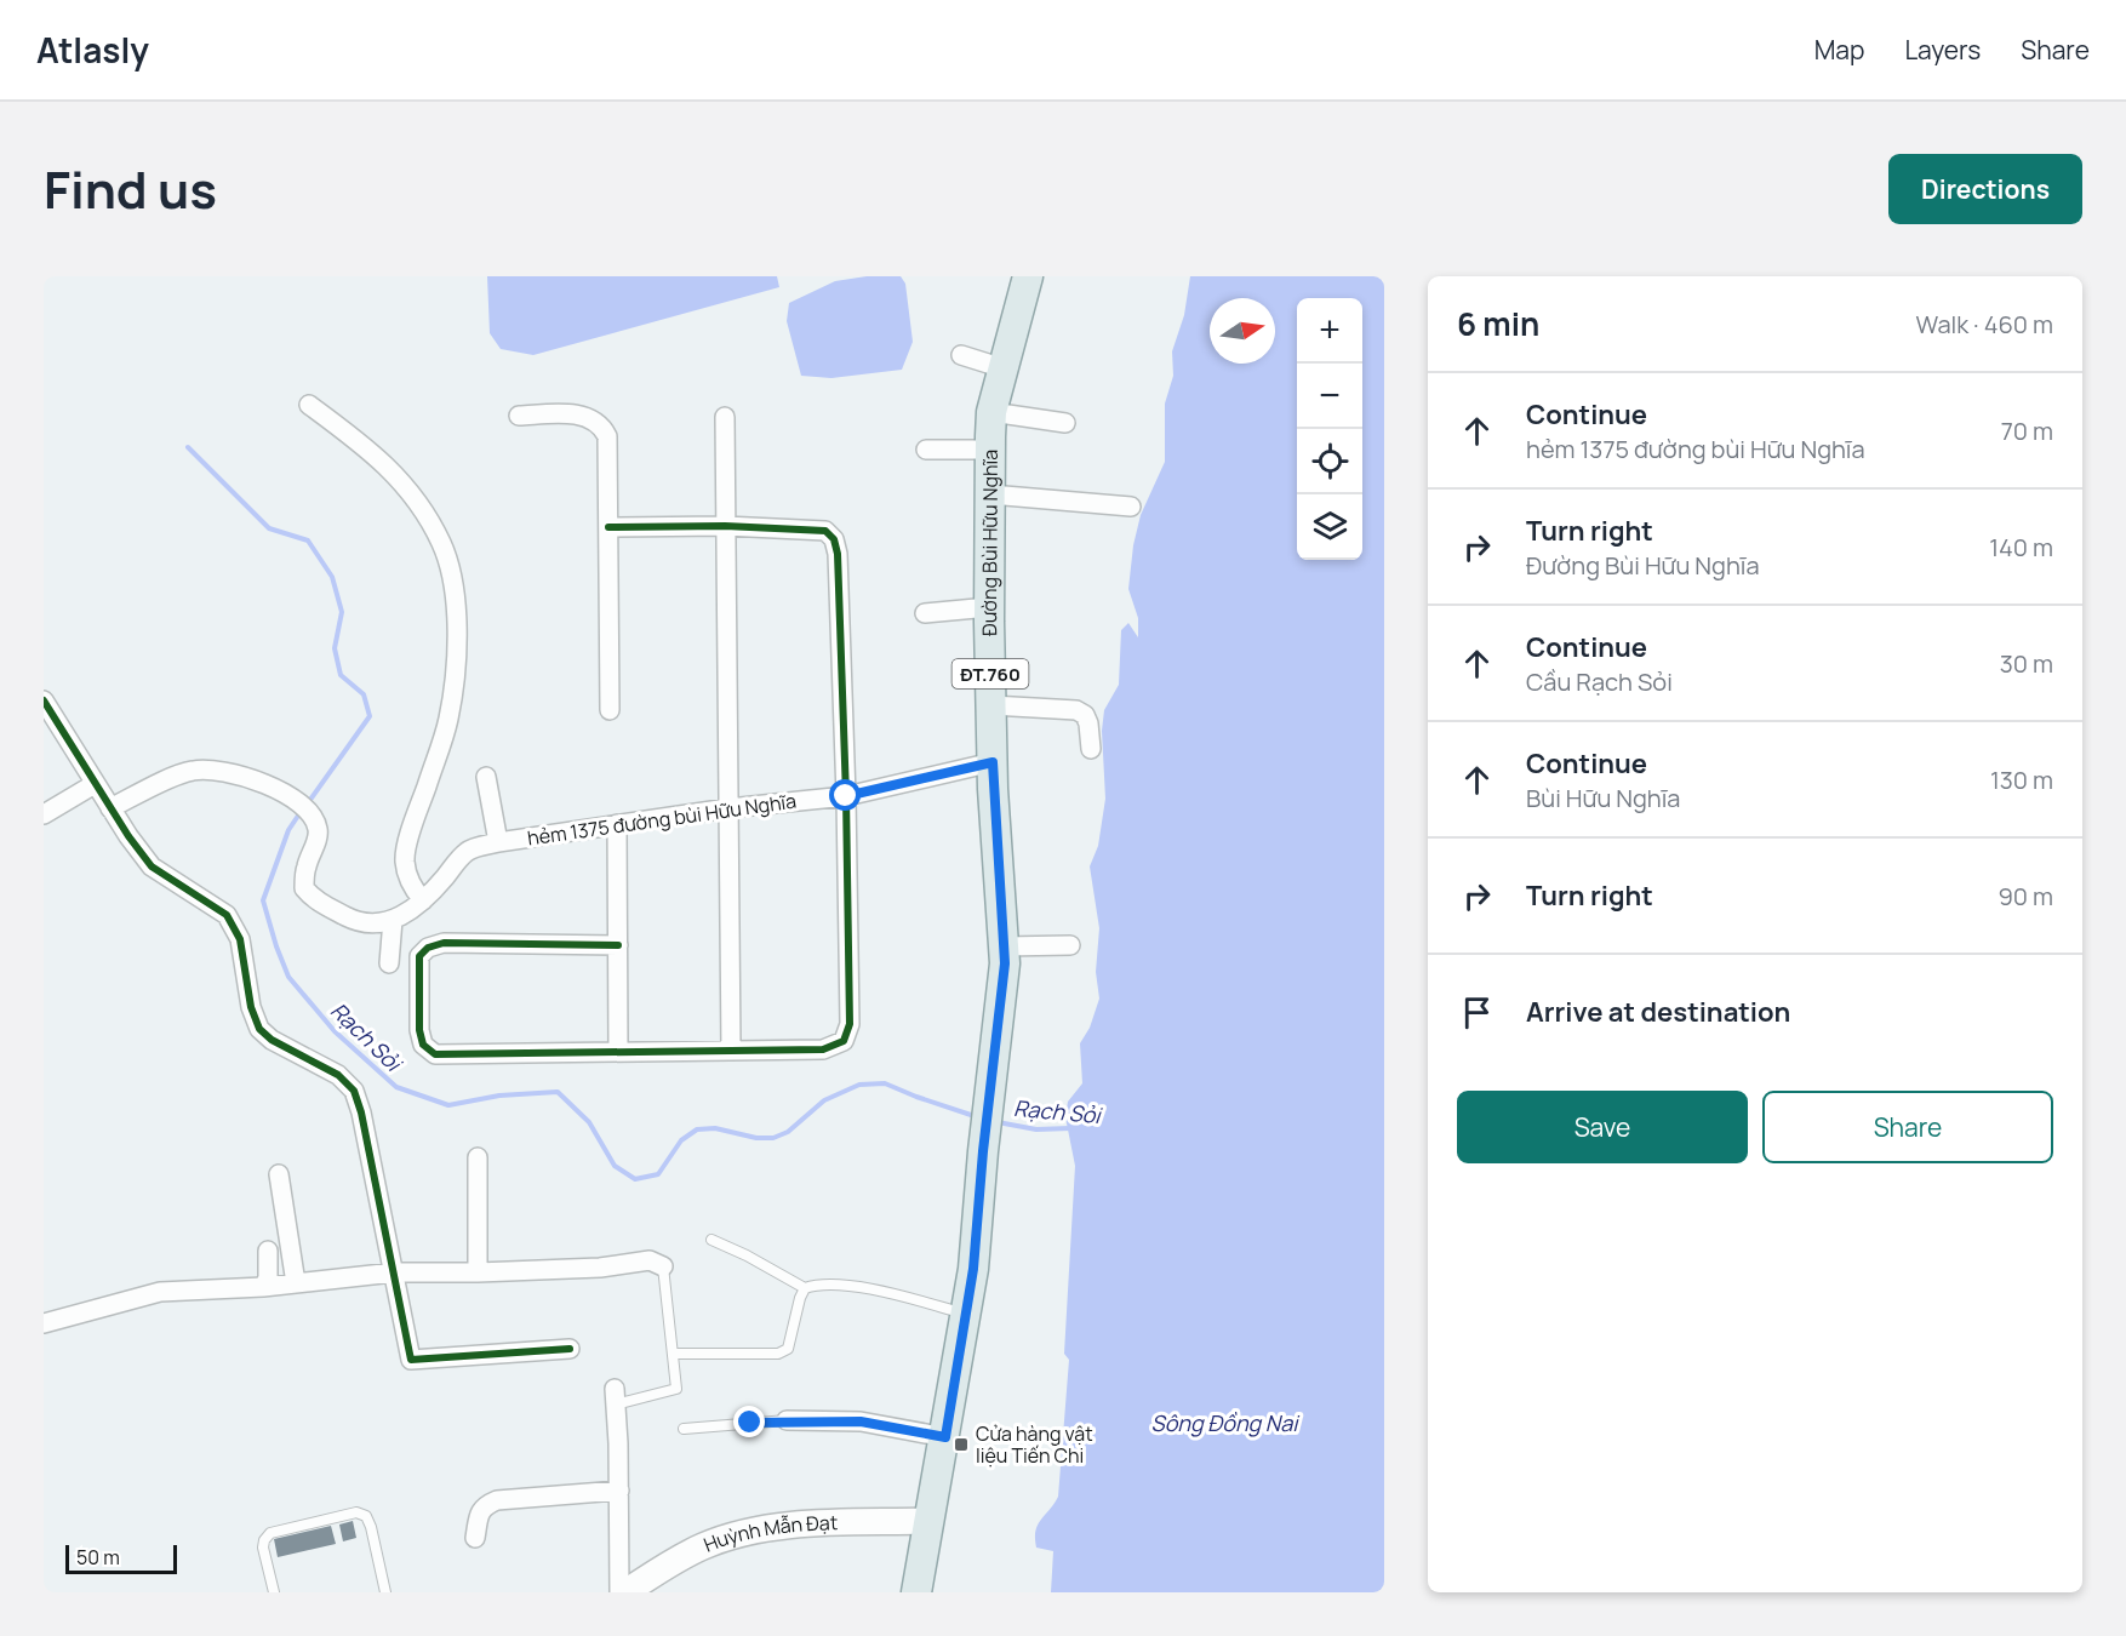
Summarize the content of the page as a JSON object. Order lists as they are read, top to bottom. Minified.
{"streets":{"main road":["Đường Bùi Hữu Nghĩa","ĐT.760","Huỳnh Mẫn Đạt"],"street":["hẻm 1375 đường bùi Hữu Nghĩa"]},"crossings":[["Đường Bùi Hữu Nghĩa","ĐT.760"],["Đường Bùi Hữu Nghĩa","hẻm 1375 đường bùi Hữu Nghĩa"],["ĐT.760","Huỳnh Mẫn Đạt"]],"water":["Rạch Sỏi","Sông Đồng Nai"],"places":{"transit":["Cửa hàng vật liệu Tiến Chi"]},"scale_bar":"50 m","north":"right","page":{"header":"Atlasly","nav":["Map","Layers","Share"],"title":"Find us","buttons":["Directions",["Save","Share"]],"heading":["6 min","Walk · 460 m"],"map_buttons":["+","−"],"list":[["Continue","hẻm 1375 đường bùi Hữu Nghĩa","70 m"],["Turn right","Đường Bùi Hữu Nghĩa","140 m"],["Continue","Cầu Rạch Sỏi","30 m"],["Continue","Bùi Hữu Nghĩa","130 m"],["Turn right","90 m"],"Arrive at destination"],"scale":"50 m"}}
